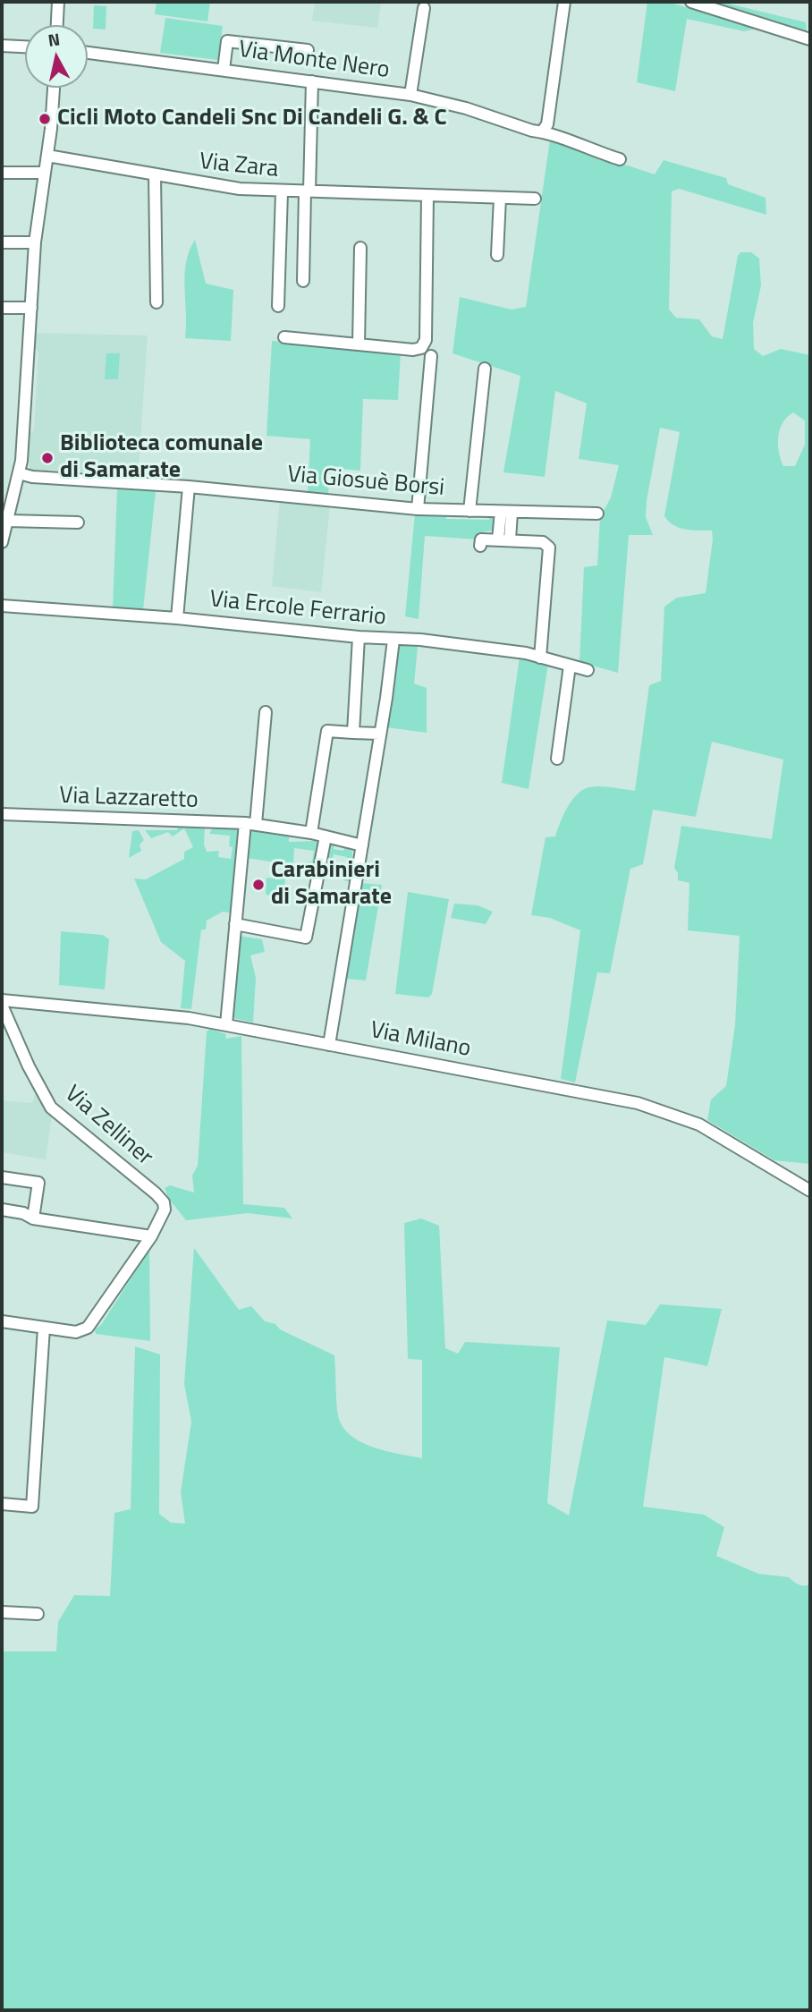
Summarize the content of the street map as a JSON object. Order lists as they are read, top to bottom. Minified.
{"streets":{"street":["Via Monte Nero","Via Zara","Via Giosuè Borsi","Via Ercole Ferrario","Via Lazzaretto","Via Milano","Via Zelliner"]},"crossings":[["Via Milano","Via Zelliner"]],"places":["Cicli Moto Candeli Snc Di Candeli G. & C","Biblioteca comunale di Samarate","Carabinieri di Samarate"],"north":"top"}
